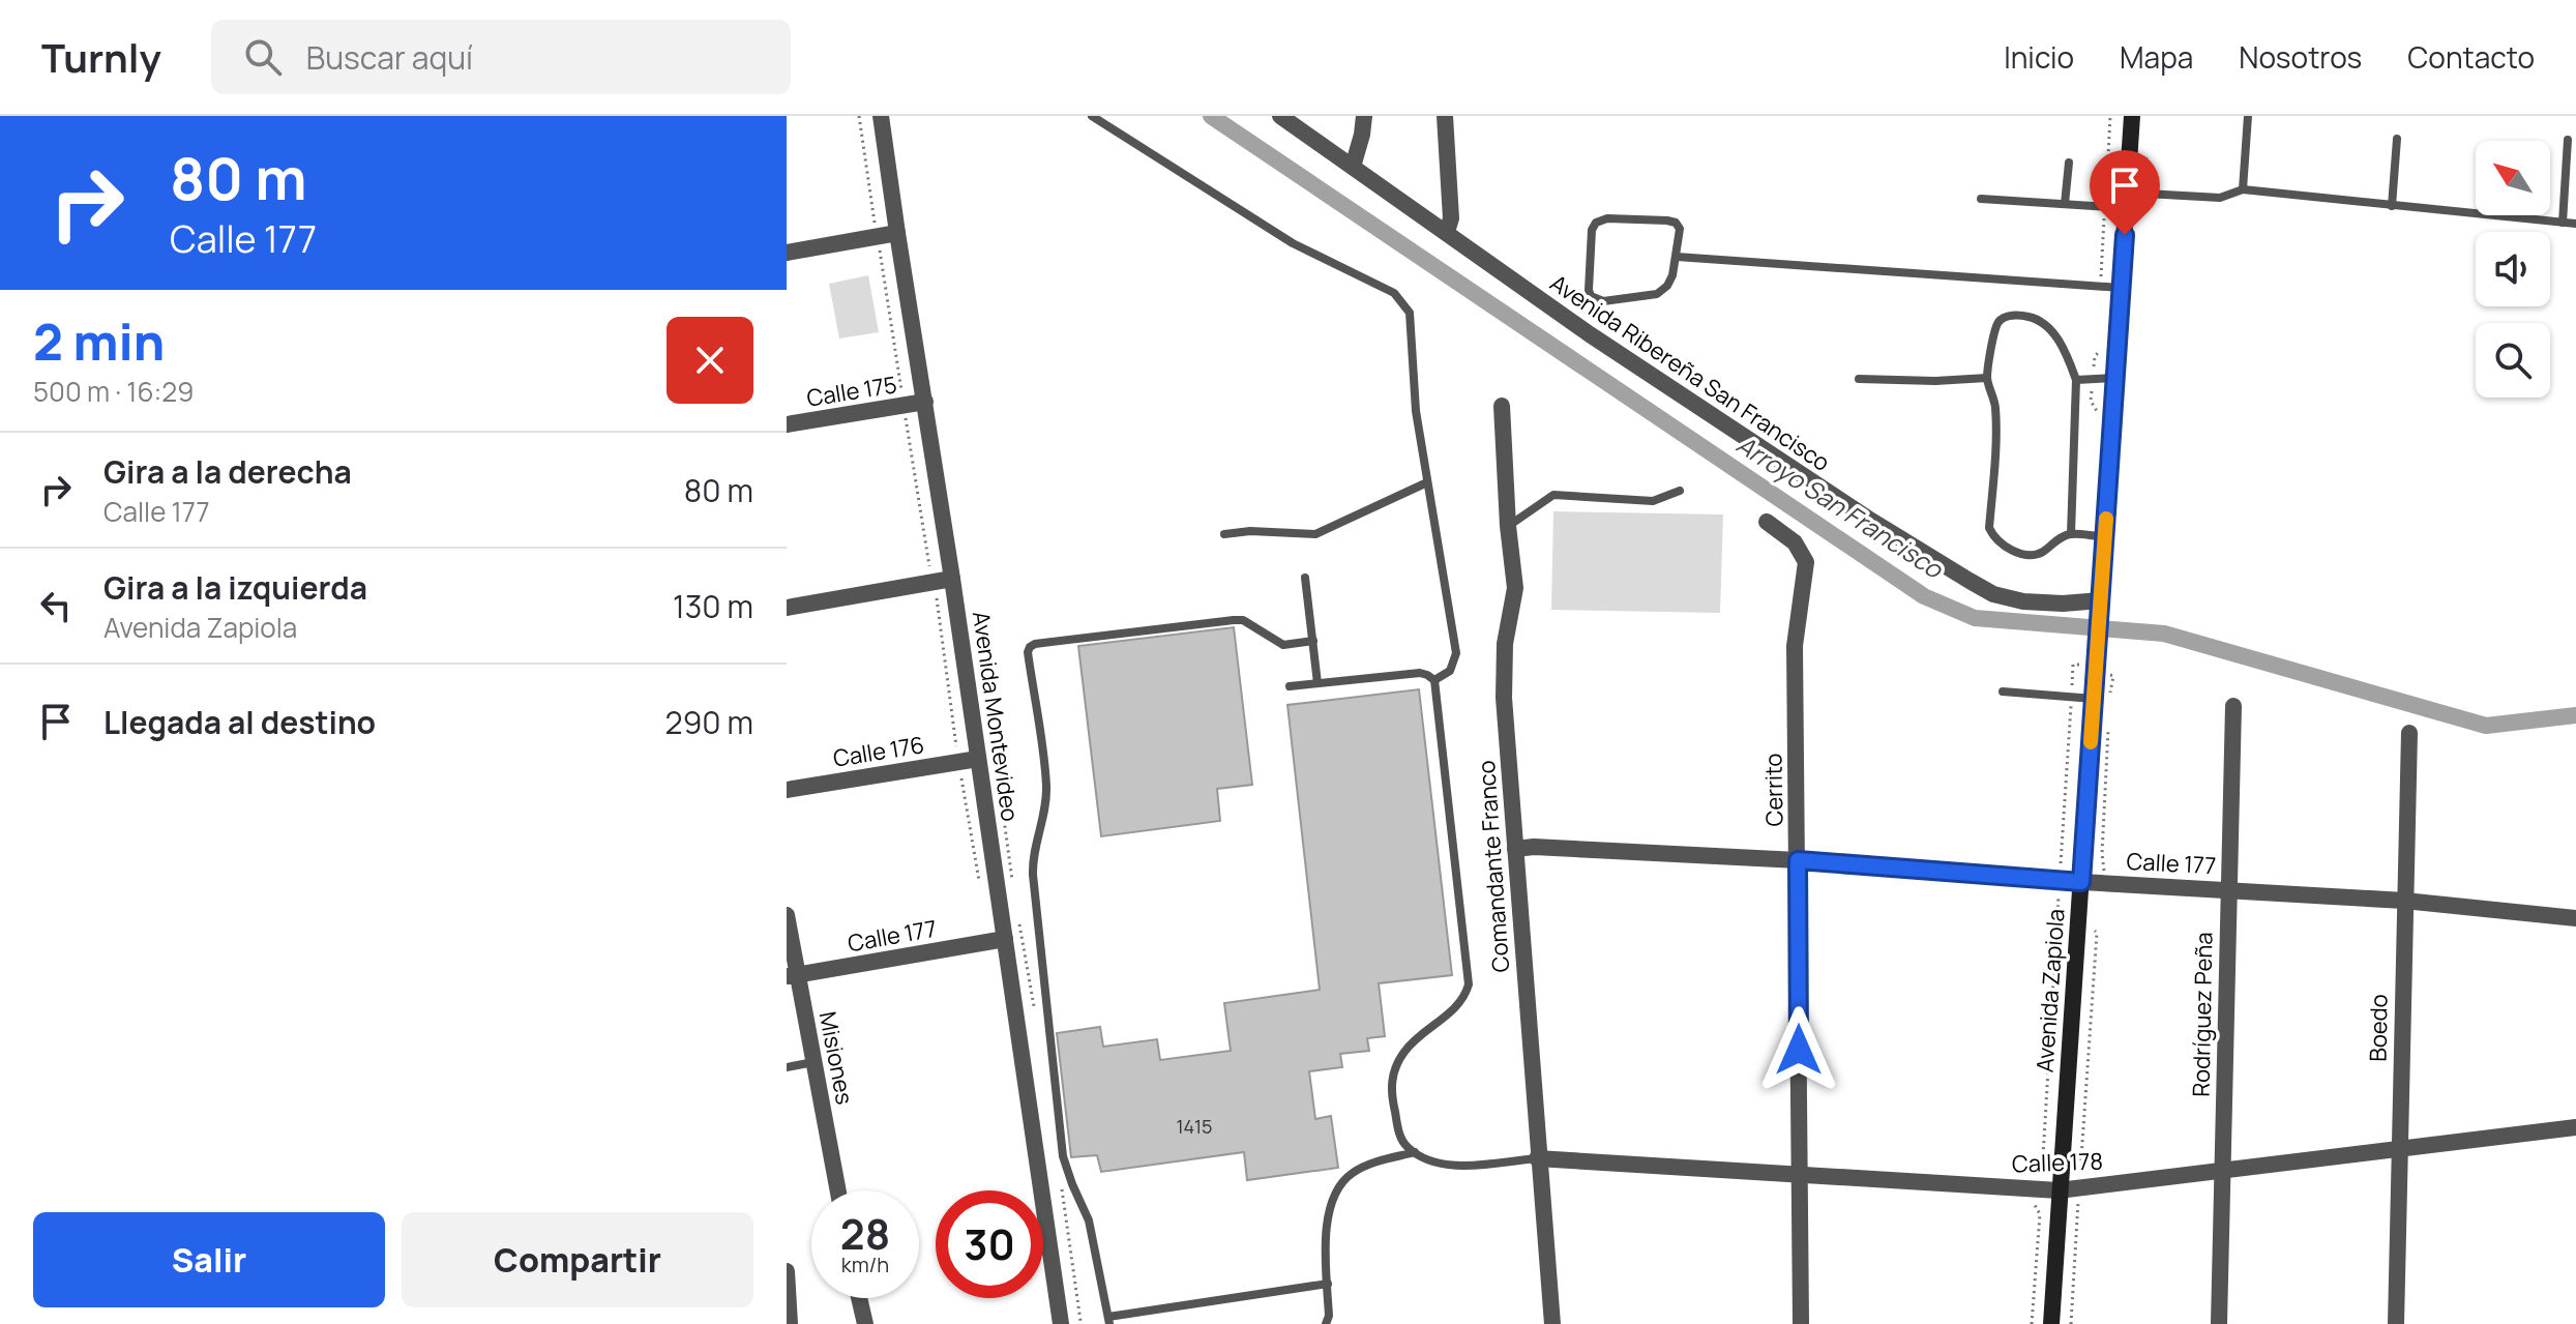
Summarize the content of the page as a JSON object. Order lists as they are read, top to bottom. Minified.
{"streets":{"main road":["Avenida Zapiola"],"street":["Avenida Ribereña San Francisco","Calle 175","Avenida Montevideo","Calle 176","Cerrito","Calle 177","Comandante Franco","Rodríguez Peña","Boedo","Misiones","Calle 178"]},"crossings":[["Avenida Ribereña San Francisco","Avenida Zapiola"],["Calle 175","Avenida Montevideo"],["Avenida Montevideo","Calle 176"],["Avenida Montevideo","Calle 177"],["Cerrito","Calle 177"],["Cerrito","Calle 178"],["Calle 177","Comandante Franco"],["Calle 177","Avenida Zapiola"],["Calle 177","Rodríguez Peña"],["Calle 177","Boedo"],["Calle 177","Misiones"],["Comandante Franco","Calle 178"],["Avenida Zapiola","Calle 178"],["Rodríguez Peña","Calle 178"],["Boedo","Calle 178"]],"water":["Arroyo San Francisco"],"house_numbers":["1415"],"north":"top left","page":{"header":"Turnly","search":"Buscar aquí","nav":["Inicio","Mapa","Nosotros","Contacto"],"turn":["80 m","Calle 177"],"heading":["2 min","500 m · 16:29"],"list":[{"name":"Gira a la derecha","note":"Calle 177","value":"80 m"},{"name":"Gira a la izquierda","note":"Avenida Zapiola","value":"130 m"},{"name":"Llegada al destino","value":"290 m"}],"speed":"28 km/h","limit":"30","buttons":["Salir","Compartir"]}}
